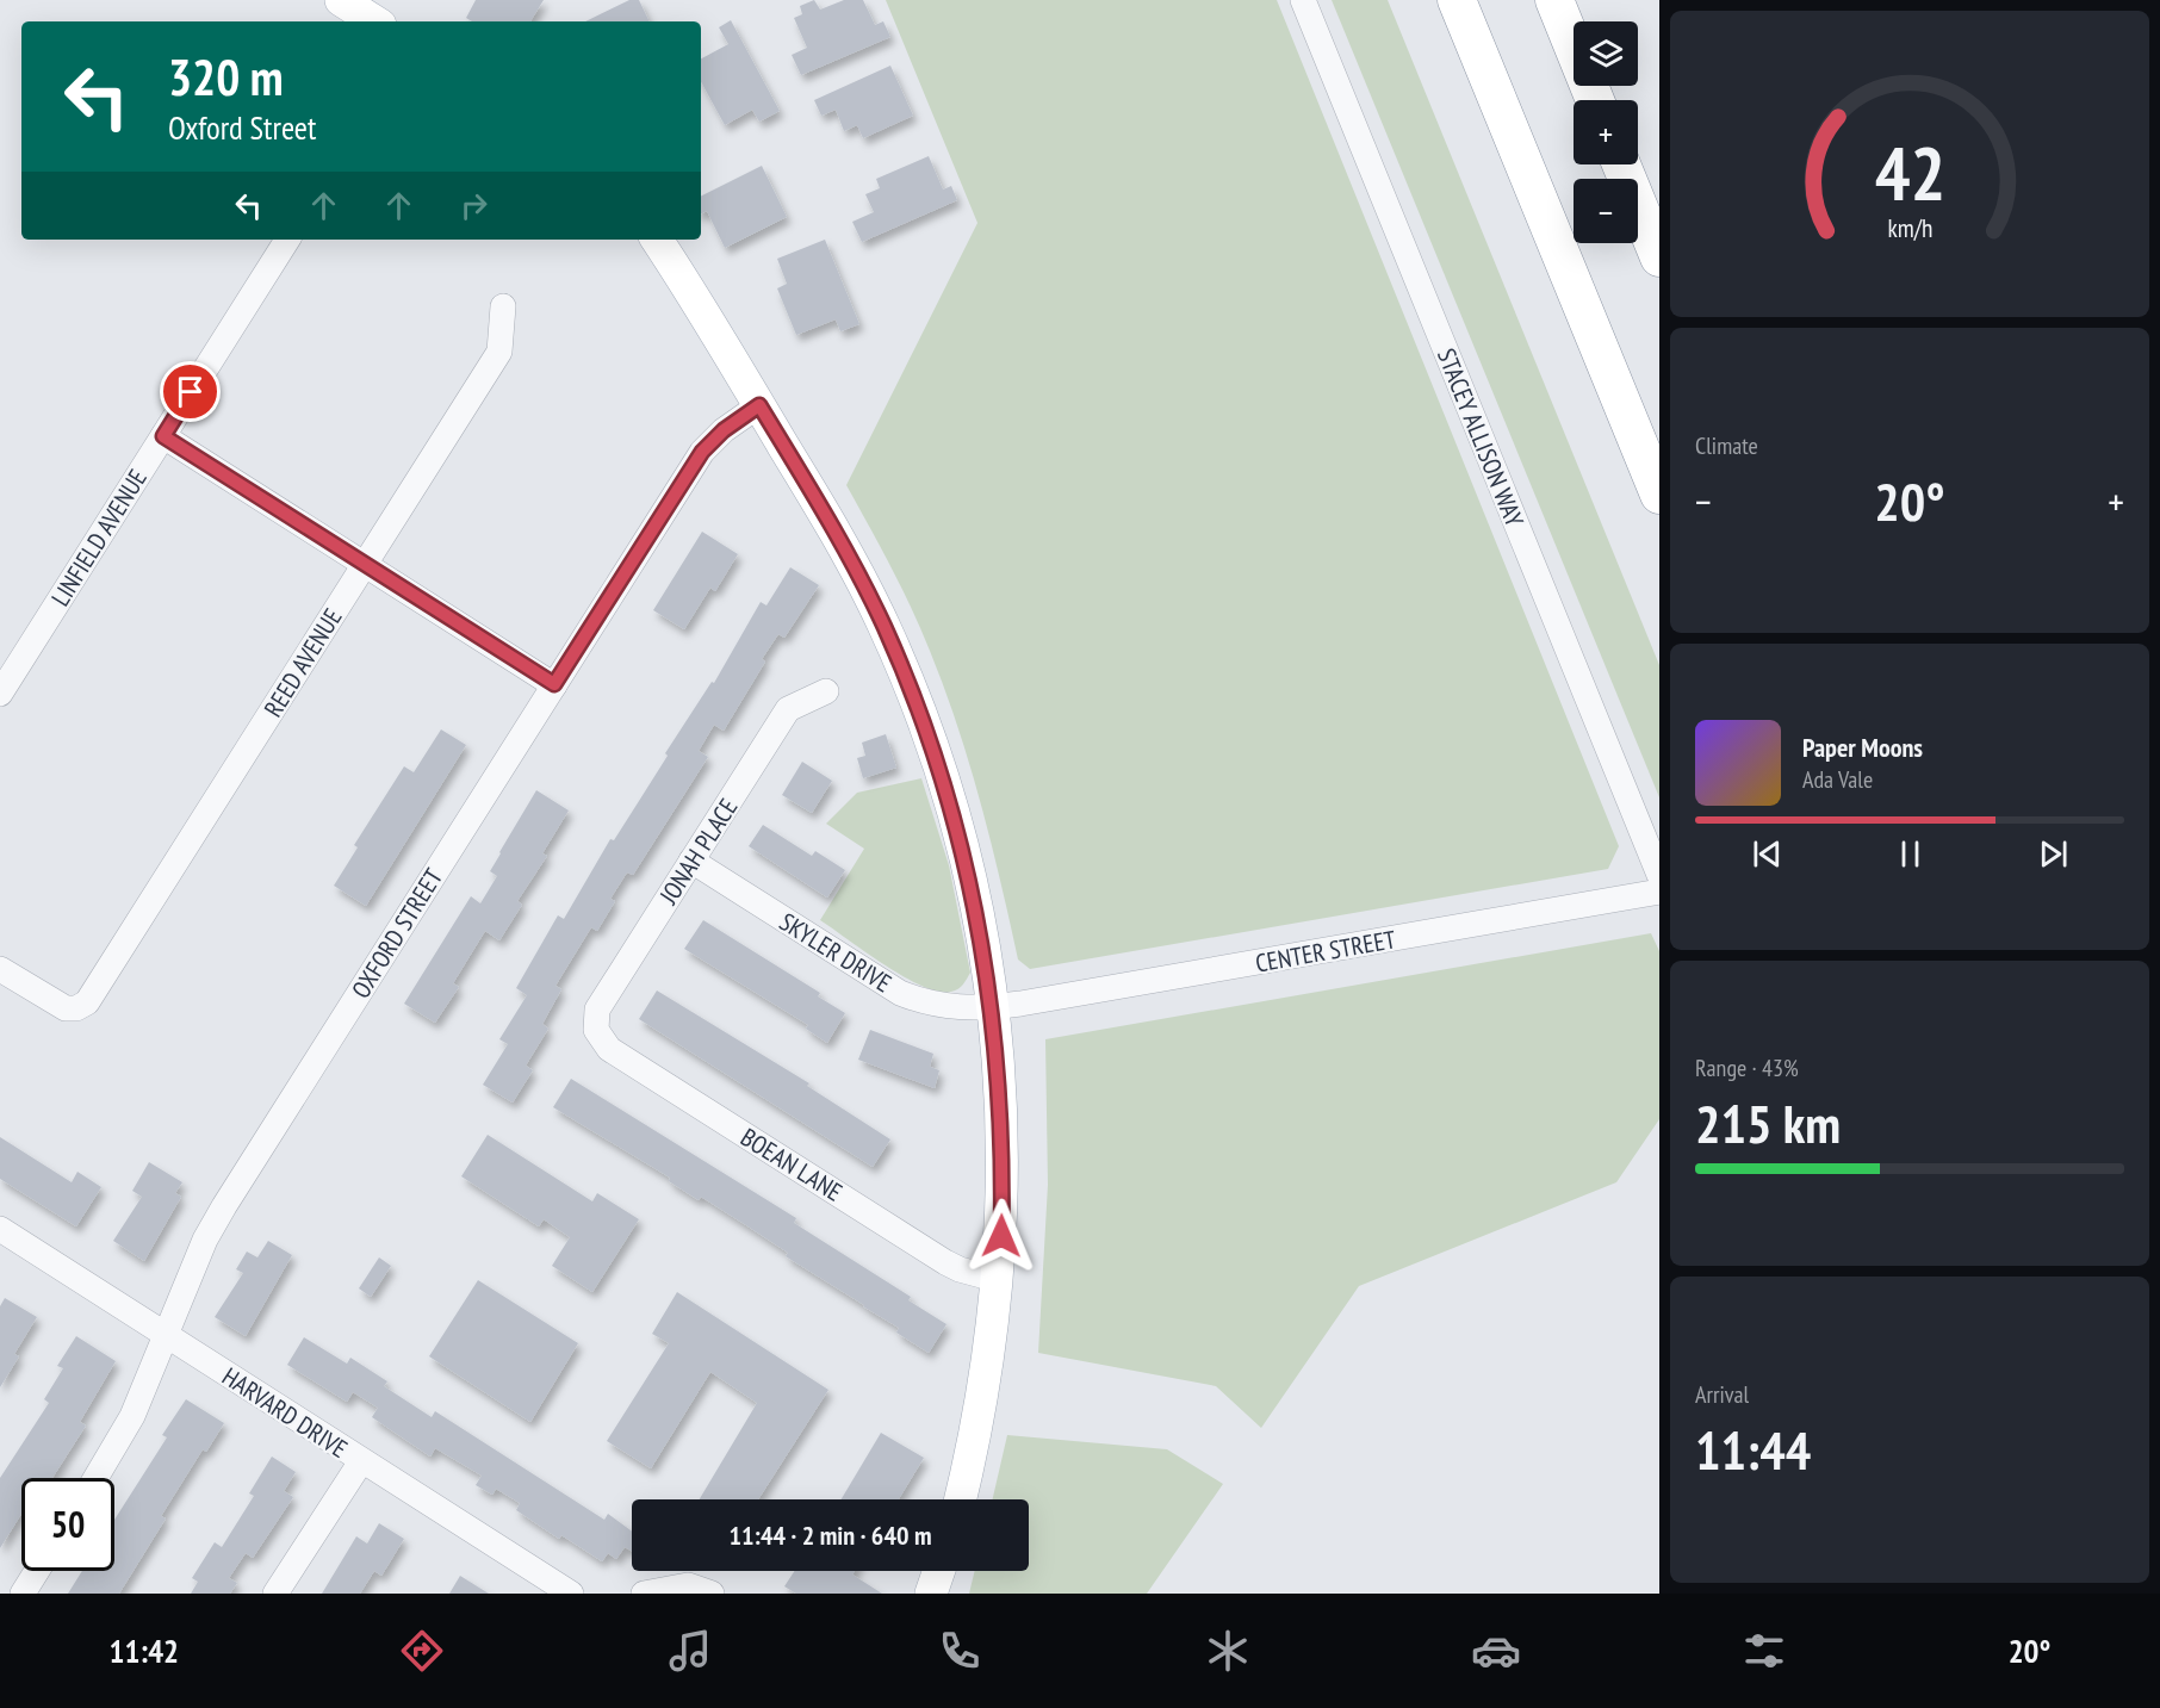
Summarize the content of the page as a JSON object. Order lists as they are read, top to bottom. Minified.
{"streets":{"street":["STACEY ALLISON WAY","LINFIELD AVENUE","REED AVENUE","JONAH PLACE","OXFORD STREET","CENTER STREET","SKYLER DRIVE","BOEAN LANE","HARVARD DRIVE"]},"crossings":[["JONAH PLACE","SKYLER DRIVE"],["JONAH PLACE","BOEAN LANE"],["OXFORD STREET","HARVARD DRIVE"],["CENTER STREET","SKYLER DRIVE"]],"page":{"map_buttons":["+","−"],"turn":["320 m","Oxford Street"],"tile":["Climate",["Range · 43%","215 km"],["Arrival","11:44"]],"heat":["−","20°","+"],"song":["Paper Moons","Ada Vale"],"limit":"50","trip":"11:44 · 2 min · 640 m","tabs":["11:42","20°"],"gauge":["42","km/h"]}}
